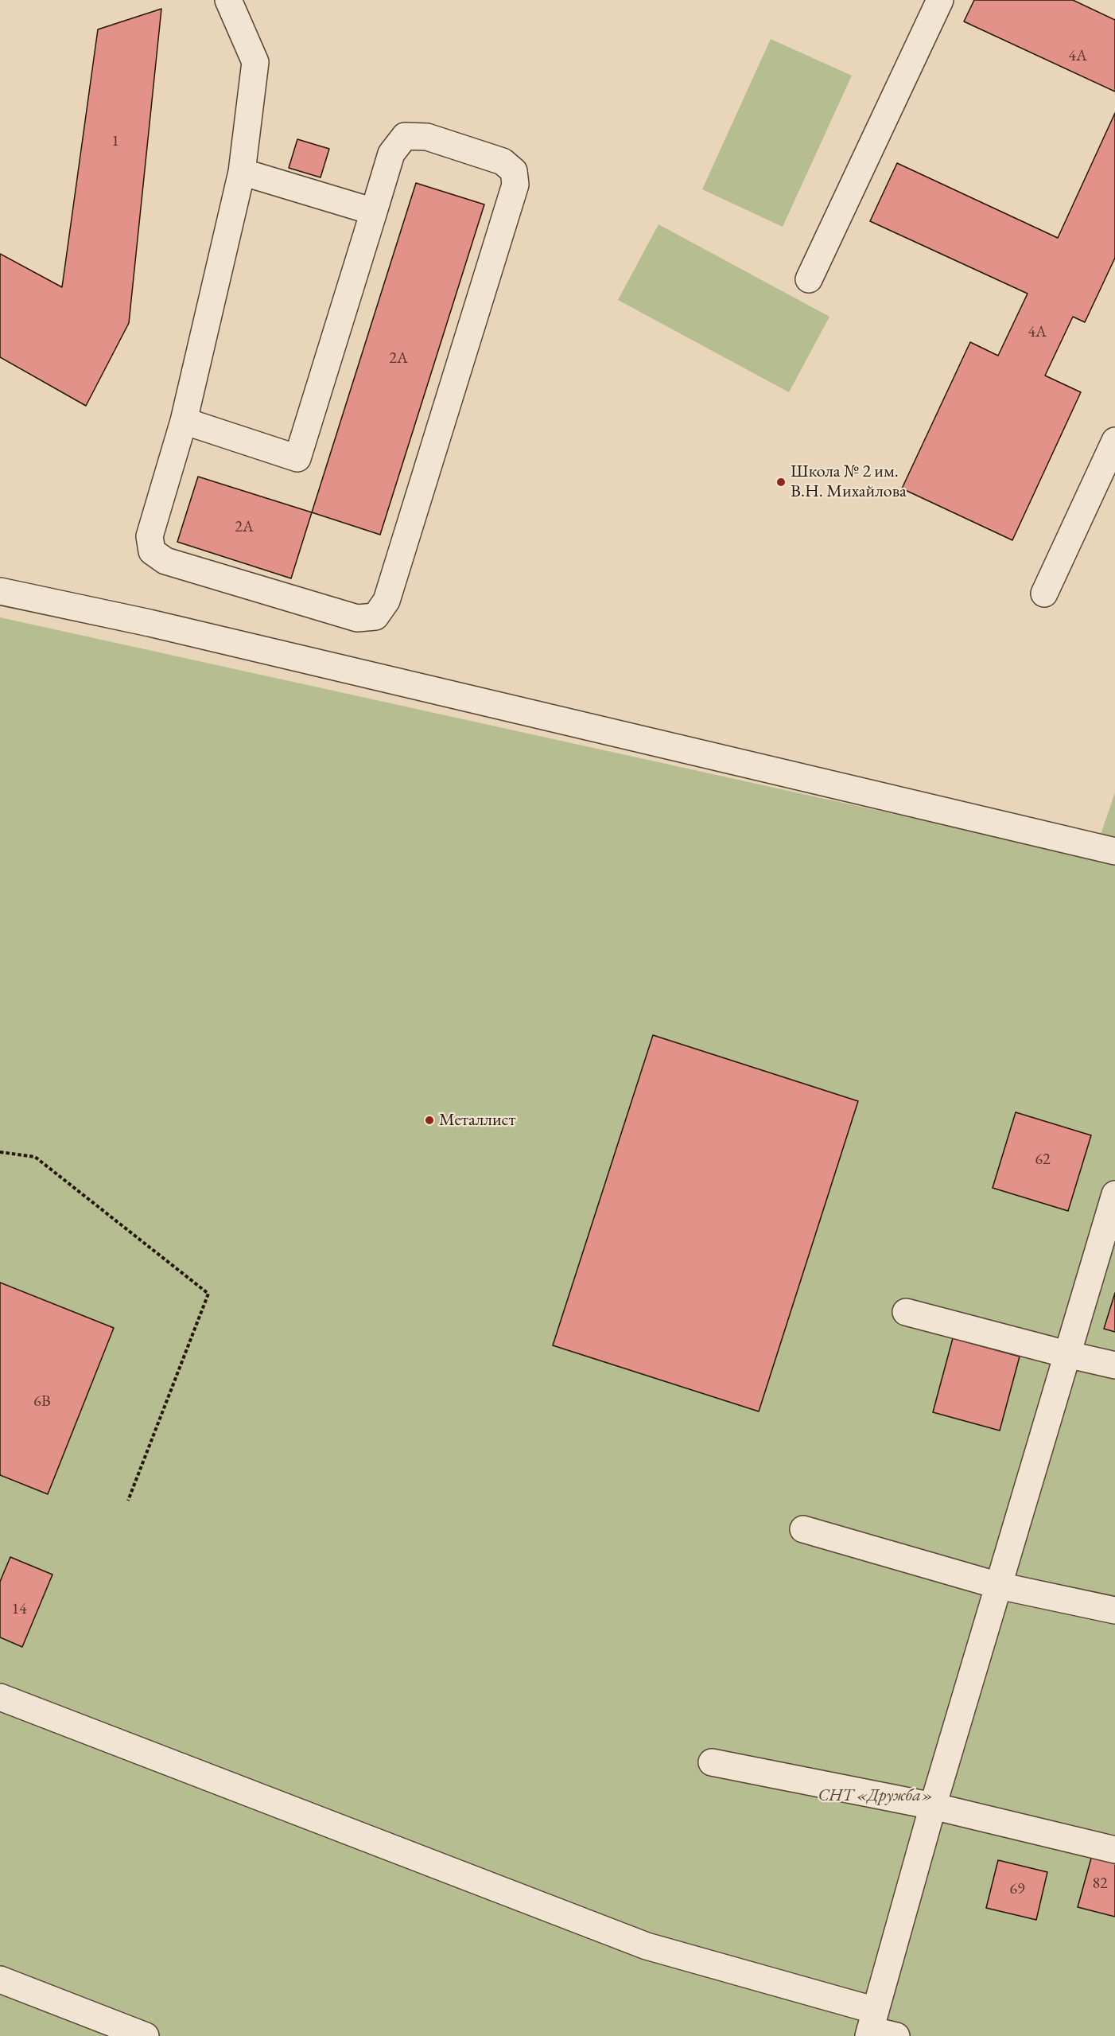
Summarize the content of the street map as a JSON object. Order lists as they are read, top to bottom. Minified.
{"parks":["СНТ «Дружба»"],"places":["Школа № 2 им. В.Н. Михайлова","Металлист"],"house_numbers":["4А","1","4А","2А","2А","62","6В","14","82","69"]}
